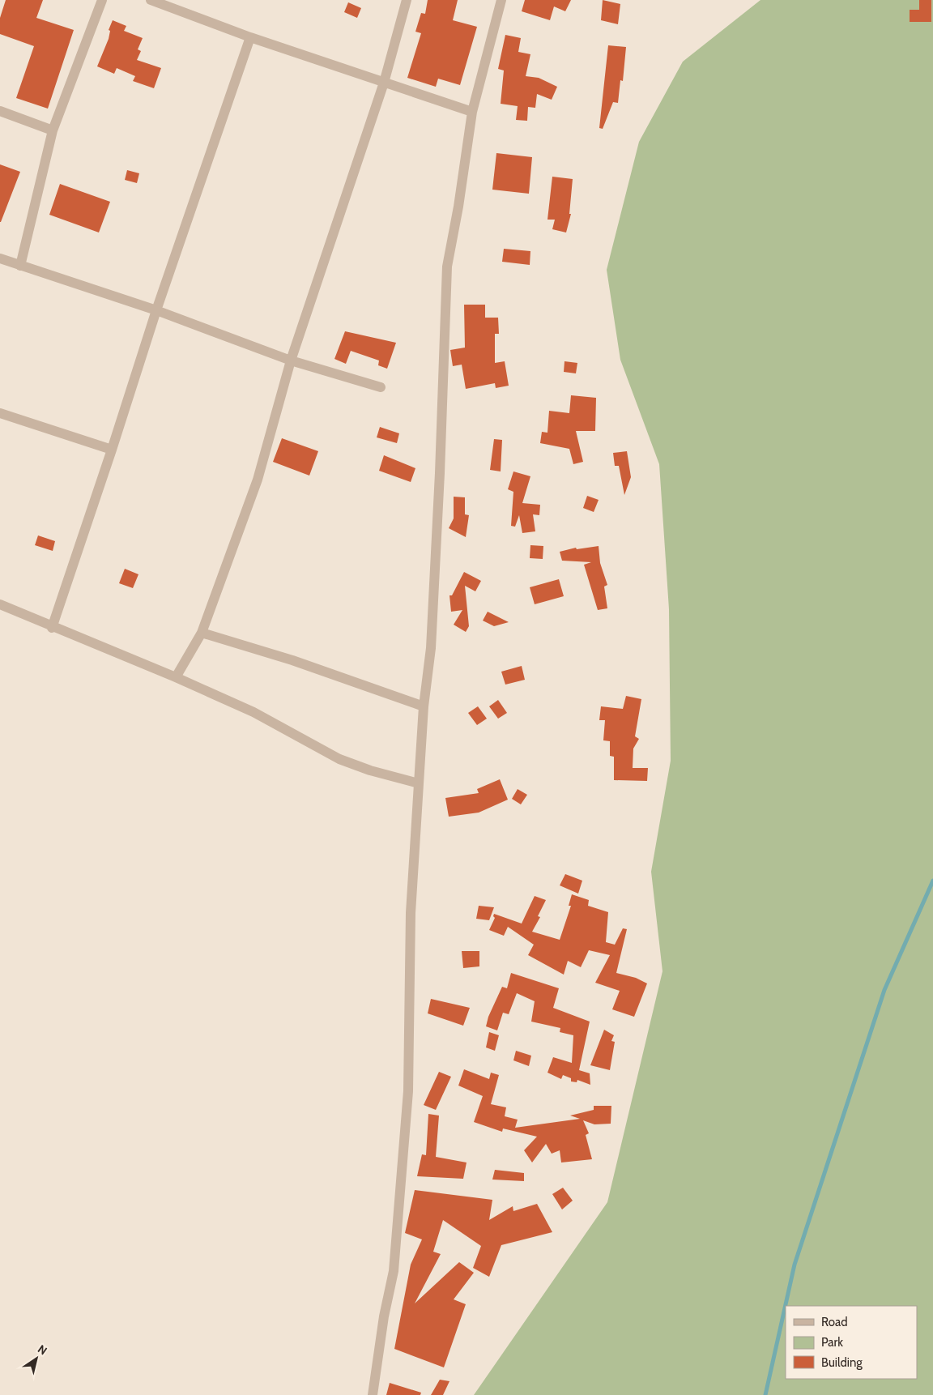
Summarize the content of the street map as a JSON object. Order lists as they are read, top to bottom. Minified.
{"legend":["Road","Park","Building"],"north":"top right"}
